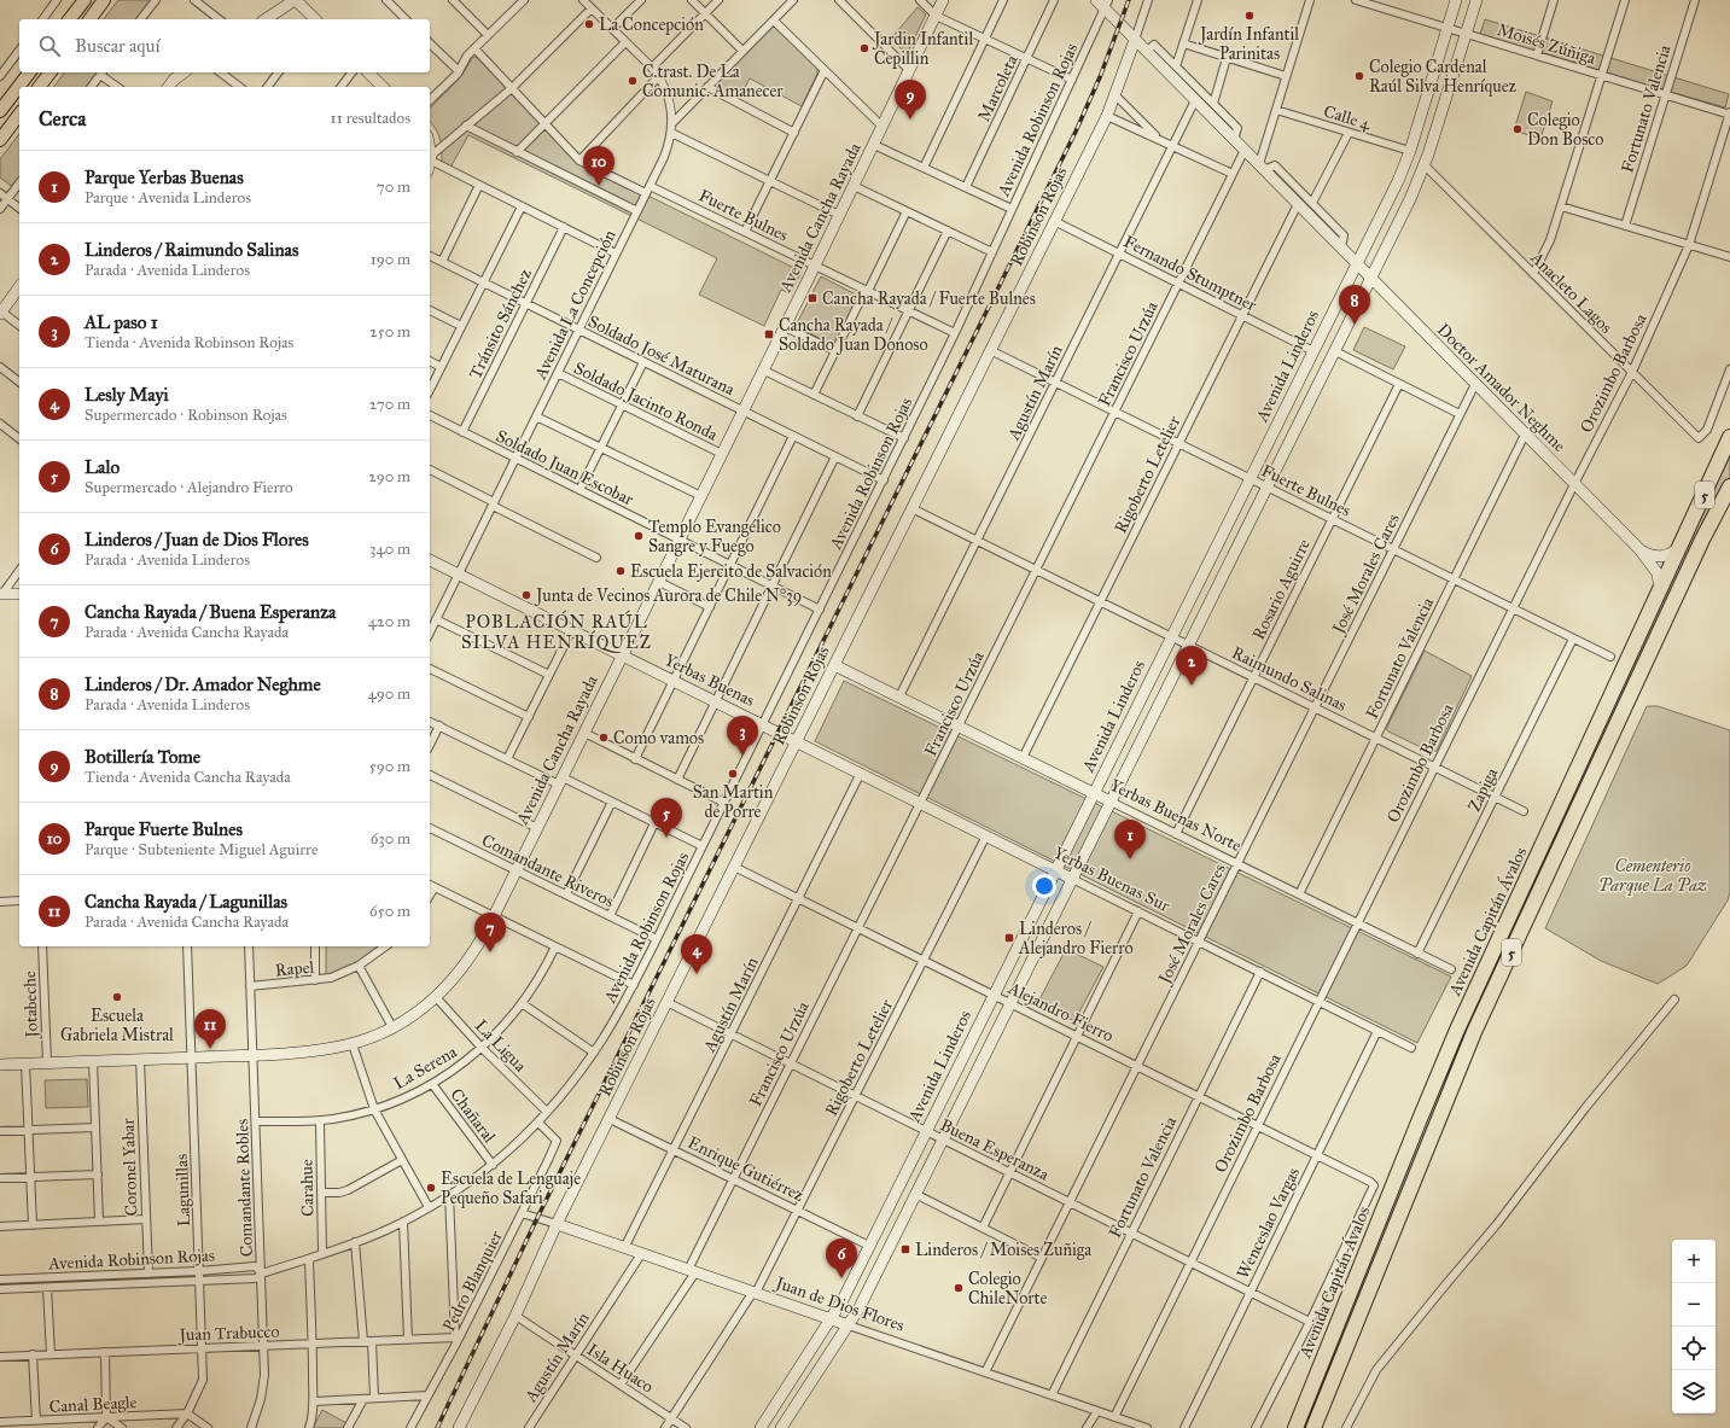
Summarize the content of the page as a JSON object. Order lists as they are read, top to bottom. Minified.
{"streets":{"highway":["5","Avenida Capitán Ávalos"],"street":["Moisés Zúñiga","Marcoleta","Fortunato Valencia","Calle 4","Avenida Robinson Rojas","Fuerte Bulnes","Robinson Rojas","Avenida Cancha Rayada","Fernando Stumptner","Anacleto Lagos","Avenida La Concepción","Tránsito Sánchez","Francisco Urzúa","Soldado José Maturana","Avenida Linderos","Orozimbo Barbosa","Doctor Amador Neghme","Agustín Marín","Soldado Jacinto Ronda","Soldado Juan Escobar","Rigoberto Letelier","José Morales Cares","Rosario Aguirre","Raimundo Salinas","Yerbas Buenas","Zapiga","Yerbas Buenas Norte","Comandante Riveros","Yerbas Buenas Sur","Rapel","Jotabeche","Alejandro Fierro","La Ligua","La Serena","Chañaral","Buena Esperanza","Coronel Yabar","Enrique Gutiérrez","Comandante Robles","Carahue","Lagunillas","Wenceslao Vargas","Pedro Blanquier","Juan de Dios Flores","Juan Trabucco","Isla Huaco","Canal Beagle"]},"crossings":[["Moisés Zúñiga","Fortunato Valencia"],["Moisés Zúñiga","Avenida Linderos"],["Moisés Zúñiga","Orozimbo Barbosa"],["Fortunato Valencia","Fuerte Bulnes"],["Fortunato Valencia","Doctor Amador Neghme"],["Fortunato Valencia","Raimundo Salinas"],["Fortunato Valencia","Yerbas Buenas Norte"],["Fortunato Valencia","Yerbas Buenas Sur"],["Fortunato Valencia","Alejandro Fierro"],["Fortunato Valencia","Buena Esperanza"],["Fortunato Valencia","Juan de Dios Flores"],["Calle 4","Avenida Linderos"],["Avenida Robinson Rojas","Fuerte Bulnes"],["Avenida Robinson Rojas","Soldado José Maturana"],["Avenida Robinson Rojas","Doctor Amador Neghme"],["Avenida Robinson Rojas","Soldado Juan Escobar"],["Avenida Robinson Rojas","Yerbas Buenas"],["Avenida Robinson Rojas","Comandante Riveros"],["Avenida Robinson Rojas","La Ligua"],["Avenida Robinson Rojas","Chañaral"],["Avenida Robinson Rojas","Coronel Yabar"],["Avenida Robinson Rojas","Comandante Robles"],["Avenida Robinson Rojas","Carahue"],["Avenida Robinson Rojas","Lagunillas"],["Avenida Robinson Rojas","Pedro Blanquier"],["Fuerte Bulnes","Robinson Rojas"],["Fuerte Bulnes","Avenida Cancha Rayada"],["Fuerte Bulnes","Avenida La Concepción"],["Fuerte Bulnes","Francisco Urzúa"],["Fuerte Bulnes","Avenida Linderos"],["Fuerte Bulnes","Orozimbo Barbosa"],["Fuerte Bulnes","Agustín Marín"],["Fuerte Bulnes","Rigoberto Letelier"],["Fuerte Bulnes","José Morales Cares"],["Fuerte Bulnes","Rosario Aguirre"],["Fuerte Bulnes","Zapiga"],["Robinson Rojas","Fernando Stumptner"],["Robinson Rojas","Doctor Amador Neghme"],["Robinson Rojas","Raimundo Salinas"],["Robinson Rojas","Yerbas Buenas"],["Robinson Rojas","Yerbas Buenas Norte"],["Robinson Rojas","Yerbas Buenas Sur"],["Robinson Rojas","Alejandro Fierro"],["Robinson Rojas","Buena Esperanza"],["Robinson Rojas","Enrique Gutiérrez"],["Robinson Rojas","Juan de Dios Flores"],["Robinson Rojas","Isla Huaco"],["Avenida Cancha Rayada","Soldado José Maturana"],["Avenida Cancha Rayada","Soldado Jacinto Ronda"],["Avenida Cancha Rayada","Soldado Juan Escobar"],["Avenida Cancha Rayada","Yerbas Buenas"],["Avenida Cancha Rayada","Comandante Riveros"],["Avenida Cancha Rayada","Jotabeche"],["Avenida Cancha Rayada","La Ligua"],["Avenida Cancha Rayada","Coronel Yabar"],["Avenida Cancha Rayada","Comandante Robles"],["Avenida Cancha Rayada","Lagunillas"],["Fernando Stumptner","Francisco Urzúa"],["Fernando Stumptner","Avenida Linderos"],["Fernando Stumptner","Agustín Marín"],["Fernando Stumptner","Rigoberto Letelier"],["Anacleto Lagos","Avenida Linderos"],["Anacleto Lagos","Orozimbo Barbosa"],["Avenida La Concepción","Soldado José Maturana"],["Avenida La Concepción","Soldado Jacinto Ronda"],["Avenida La Concepción","Soldado Juan Escobar"],["Avenida La Concepción","Yerbas Buenas"],["Tránsito Sánchez","Soldado José Maturana"],["Tránsito Sánchez","Soldado Juan Escobar"],["Francisco Urzúa","Doctor Amador Neghme"],["Francisco Urzúa","Raimundo Salinas"],["Francisco Urzúa","Yerbas Buenas Norte"],["Francisco Urzúa","Yerbas Buenas Sur"],["Francisco Urzúa","Alejandro Fierro"],["Francisco Urzúa","Buena Esperanza"],["Francisco Urzúa","Enrique Gutiérrez"],["Francisco Urzúa","Juan de Dios Flores"],["Francisco Urzúa","Isla Huaco"],["Avenida Linderos","Doctor Amador Neghme"],["Avenida Linderos","Raimundo Salinas"],["Avenida Linderos","Yerbas Buenas Norte"],["Avenida Linderos","Yerbas Buenas Sur"],["Avenida Linderos","Alejandro Fierro"],["Avenida Linderos","Buena Esperanza"],["Avenida Linderos","Enrique Gutiérrez"],["Avenida Linderos","Juan de Dios Flores"],["Orozimbo Barbosa","Doctor Amador Neghme"],["Orozimbo Barbosa","Raimundo Salinas"],["Orozimbo Barbosa","Yerbas Buenas Norte"],["Orozimbo Barbosa","Yerbas Buenas Sur"],["Orozimbo Barbosa","Alejandro Fierro"],["Orozimbo Barbosa","Buena Esperanza"],["Orozimbo Barbosa","Juan de Dios Flores"],["Doctor Amador Neghme","Agustín Marín"],["Doctor Amador Neghme","Rigoberto Letelier"],["Doctor Amador Neghme","José Morales Cares"],["Doctor Amador Neghme","Avenida Capitán Ávalos"],["Agustín Marín","Raimundo Salinas"],["Agustín Marín","Yerbas Buenas Norte"],["Agustín Marín","Yerbas Buenas Sur"],["Agustín Marín","Alejandro Fierro"],["Agustín Marín","Buena Esperanza"],["Agustín Marín","Enrique Gutiérrez"],["Agustín Marín","Juan de Dios Flores"],["Agustín Marín","Isla Huaco"],["Rigoberto Letelier","Raimundo Salinas"],["Rigoberto Letelier","Yerbas Buenas Norte"],["Rigoberto Letelier","Yerbas Buenas Sur"],["Rigoberto Letelier","Alejandro Fierro"],["Rigoberto Letelier","Buena Esperanza"],["Rigoberto Letelier","Enrique Gutiérrez"],["Rigoberto Letelier","Juan de Dios Flores"],["Rigoberto Letelier","Isla Huaco"],["José Morales Cares","Raimundo Salinas"],["José Morales Cares","Yerbas Buenas Norte"],["José Morales Cares","Yerbas Buenas Sur"],["José Morales Cares","Alejandro Fierro"],["José Morales Cares","Buena Esperanza"],["José Morales Cares","Juan de Dios Flores"],["Rosario Aguirre","Raimundo Salinas"],["Rosario Aguirre","Yerbas Buenas Norte"],["Raimundo Salinas","Zapiga"],["Yerbas Buenas","Yerbas Buenas Sur"],["Zapiga","Yerbas Buenas Norte"],["Yerbas Buenas Sur","Wenceslao Vargas"],["Rapel","Comandante Robles"],["Alejandro Fierro","Buena Esperanza"],["Alejandro Fierro","Wenceslao Vargas"],["La Ligua","La Serena"],["La Serena","Chañaral"],["La Serena","Comandante Robles"],["La Serena","Carahue"],["Buena Esperanza","Wenceslao Vargas"],["Comandante Robles","Juan Trabucco"],["Lagunillas","Juan Trabucco"],["Lagunillas","Canal Beagle"],["Pedro Blanquier","Juan de Dios Flores"],["Pedro Blanquier","Juan Trabucco"]],"districts":["POBLACIÓN RAÚL SILVA HENRÍQUEZ"],"parks":["Cementerio Parque La Paz"],"places":{"other":["Jardín Infantil Parinitas","La Concepción","Jardin Infantil Cepillin","Colegio Cardenal Raúl Silva Henríquez","C.trast. De La Comunic. Amanecer","Colegio Don Bosco","Templo Evangélico Sangre y Fuego","Escuela Ejercito de Salvación","Junta de Vecinos Aurora de Chile N°39","Como vamos","San Martin de Porre","Escuela Gabriela Mistral","Escuela de Lenguaje Pequeño Safari","Colegio ChileNorte"],"transit":["Cancha Rayada / Fuerte Bulnes","Cancha Rayada / Soldado Juan Donoso","Linderos / Alejandro Fierro","Linderos / Moises Zuñiga"]},"page":{"search":"Buscar aquí","pins":["9","10","8","2","3","5","1","7","4","11","6"],"heading":["Cerca","11 resultados"],"list":[{"mark":"1","name":"Parque Yerbas Buenas","note":"Parque · Avenida Linderos","value":"70 m"},{"mark":"2","name":"Linderos / Raimundo Salinas","note":"Parada · Avenida Linderos","value":"190 m"},{"mark":"3","name":"AL paso 1","note":"Tienda · Avenida Robinson Rojas","value":"250 m"},{"mark":"4","name":"Lesly Mayi","note":"Supermercado · Robinson Rojas","value":"270 m"},{"mark":"5","name":"Lalo","note":"Supermercado · Alejandro Fierro","value":"290 m"},{"mark":"6","name":"Linderos / Juan de Dios Flores","note":"Parada · Avenida Linderos","value":"340 m"},{"mark":"7","name":"Cancha Rayada / Buena Esperanza","note":"Parada · Avenida Cancha Rayada","value":"420 m"},{"mark":"8","name":"Linderos / Dr. Amador Neghme","note":"Parada · Avenida Linderos","value":"490 m"},{"mark":"9","name":"Botillería Tome","note":"Tienda · Avenida Cancha Rayada","value":"590 m"},{"mark":"10","name":"Parque Fuerte Bulnes","note":"Parque · Subteniente Miguel Aguirre","value":"630 m"},{"mark":"11","name":"Cancha Rayada / Lagunillas","note":"Parada · Avenida Cancha Rayada","value":"650 m"}],"map_buttons":["+","−"]}}
